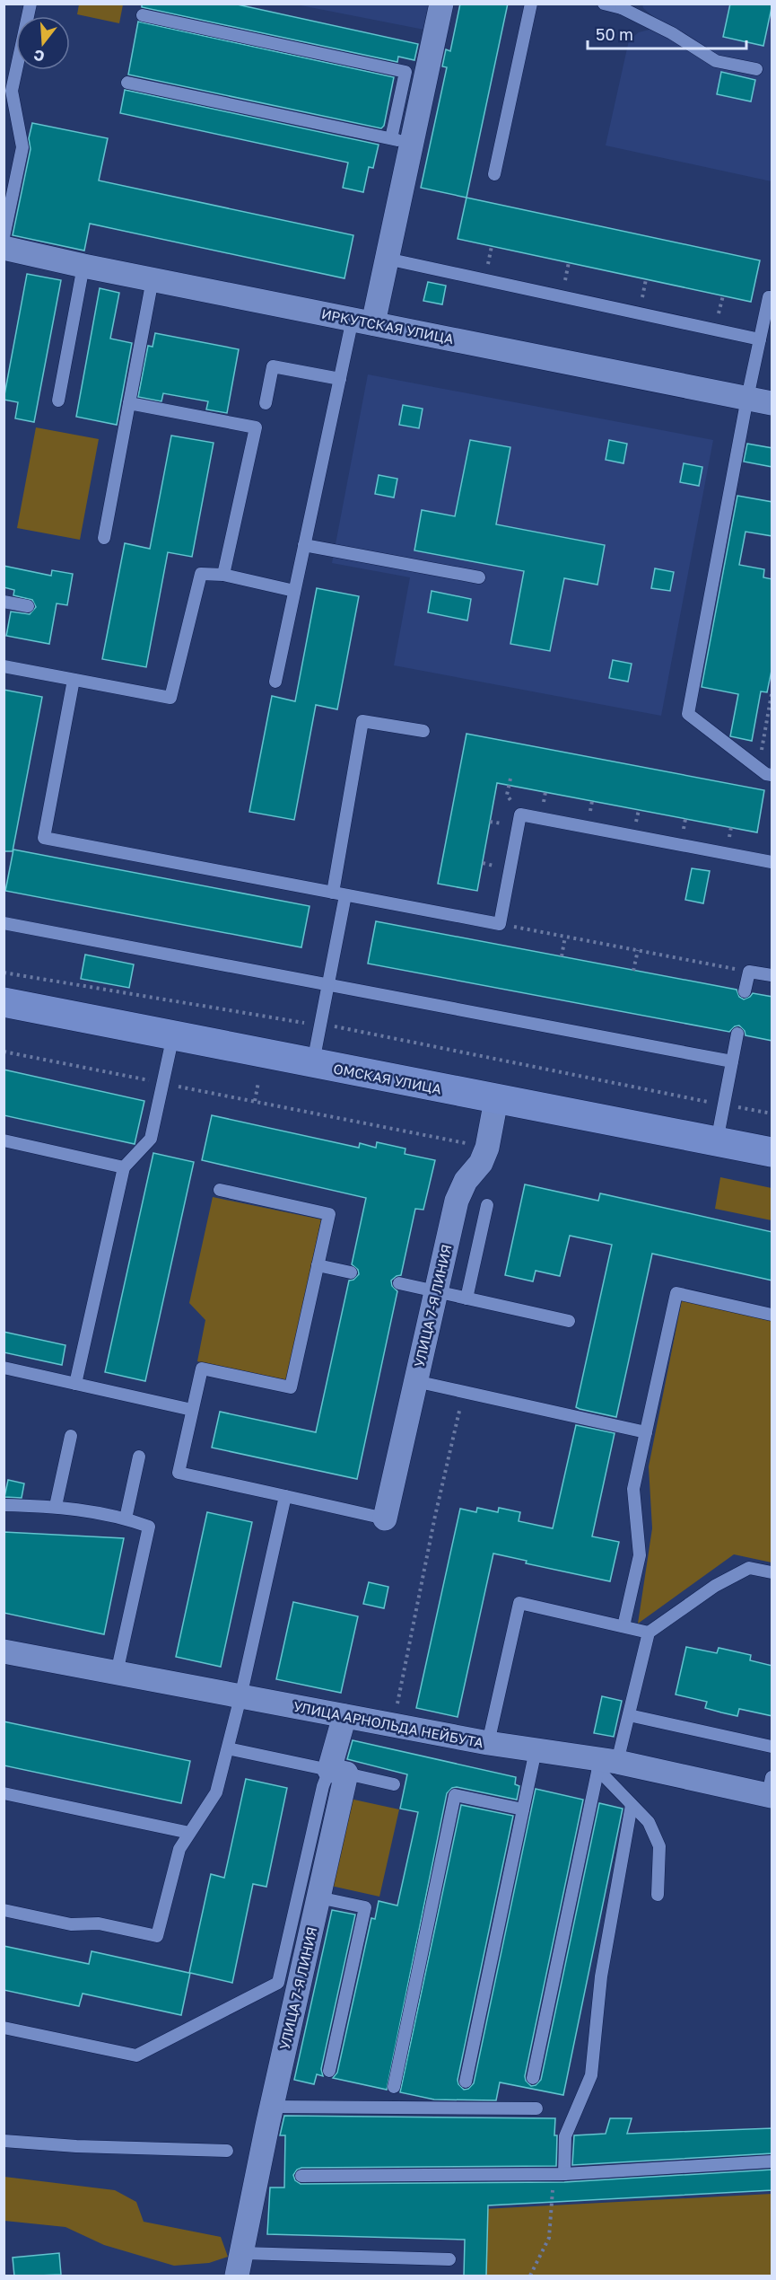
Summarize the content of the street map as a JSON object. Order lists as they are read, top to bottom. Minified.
{"streets":{"main road":["ОМСКАЯ УЛИЦА"],"street":["ИРКУТСКАЯ УЛИЦА","УЛИЦА 7-Я ЛИНИЯ","УЛИЦА АРНОЛЬДА НЕЙБУТА"]},"crossings":[["ОМСКАЯ УЛИЦА","УЛИЦА 7-Я ЛИНИЯ"],["УЛИЦА 7-Я ЛИНИЯ","УЛИЦА АРНОЛЬДА НЕЙБУТА"]],"scale_bar":"50 m","north":"bottom"}
